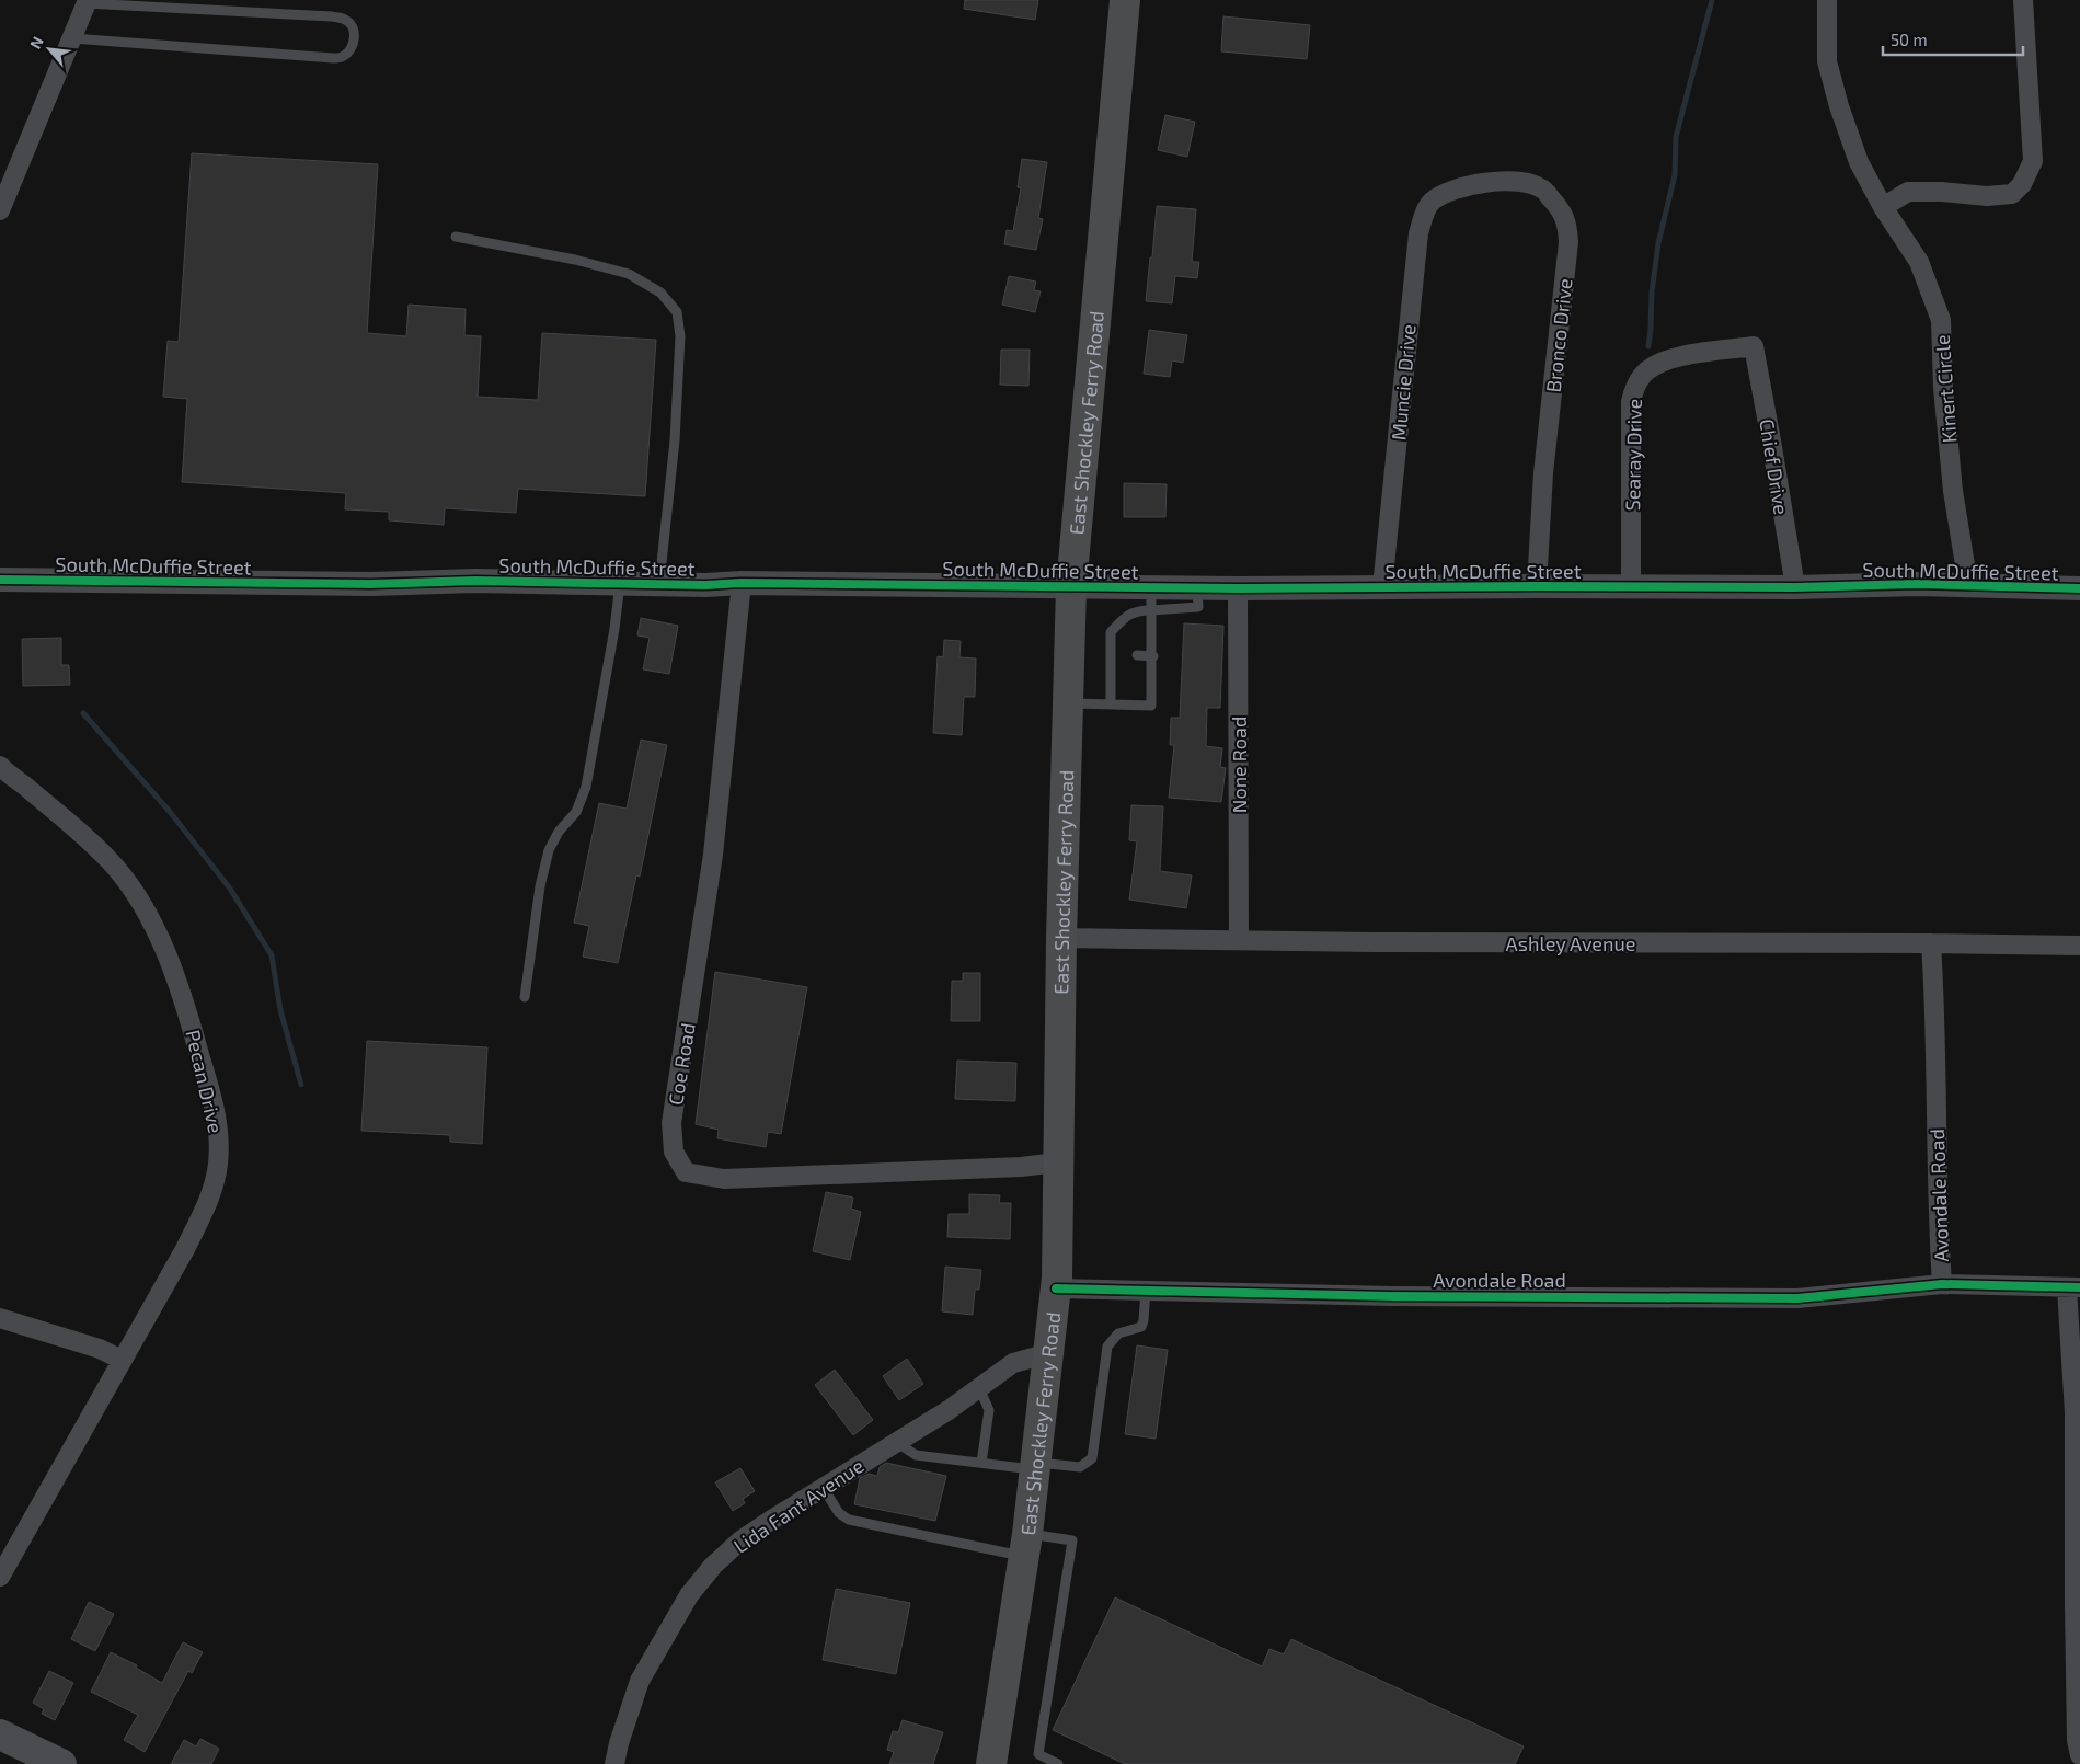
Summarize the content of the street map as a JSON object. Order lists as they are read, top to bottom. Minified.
{"streets":{"highway":["East Shockley Ferry Road"],"street":["Bronco Drive","Muncie Drive","Kinert Circle","Searay Drive","Chief Drive","South McDuffie Street","None Road","Ashley Avenue","Coe Road","Pecan Drive","Avondale Road","Lida Fant Avenue"]},"crossings":[["Bronco Drive","Muncie Drive"],["Bronco Drive","South McDuffie Street"],["Muncie Drive","South McDuffie Street"],["Kinert Circle","South McDuffie Street"],["East Shockley Ferry Road","South McDuffie Street"],["East Shockley Ferry Road","Ashley Avenue"],["East Shockley Ferry Road","Coe Road"],["East Shockley Ferry Road","Avondale Road"],["East Shockley Ferry Road","Lida Fant Avenue"],["Searay Drive","Chief Drive"],["Searay Drive","South McDuffie Street"],["Chief Drive","South McDuffie Street"],["South McDuffie Street","None Road"],["South McDuffie Street","Coe Road"],["None Road","Ashley Avenue"],["Ashley Avenue","Avondale Road"]],"scale_bar":"50 m","north":"top left"}
